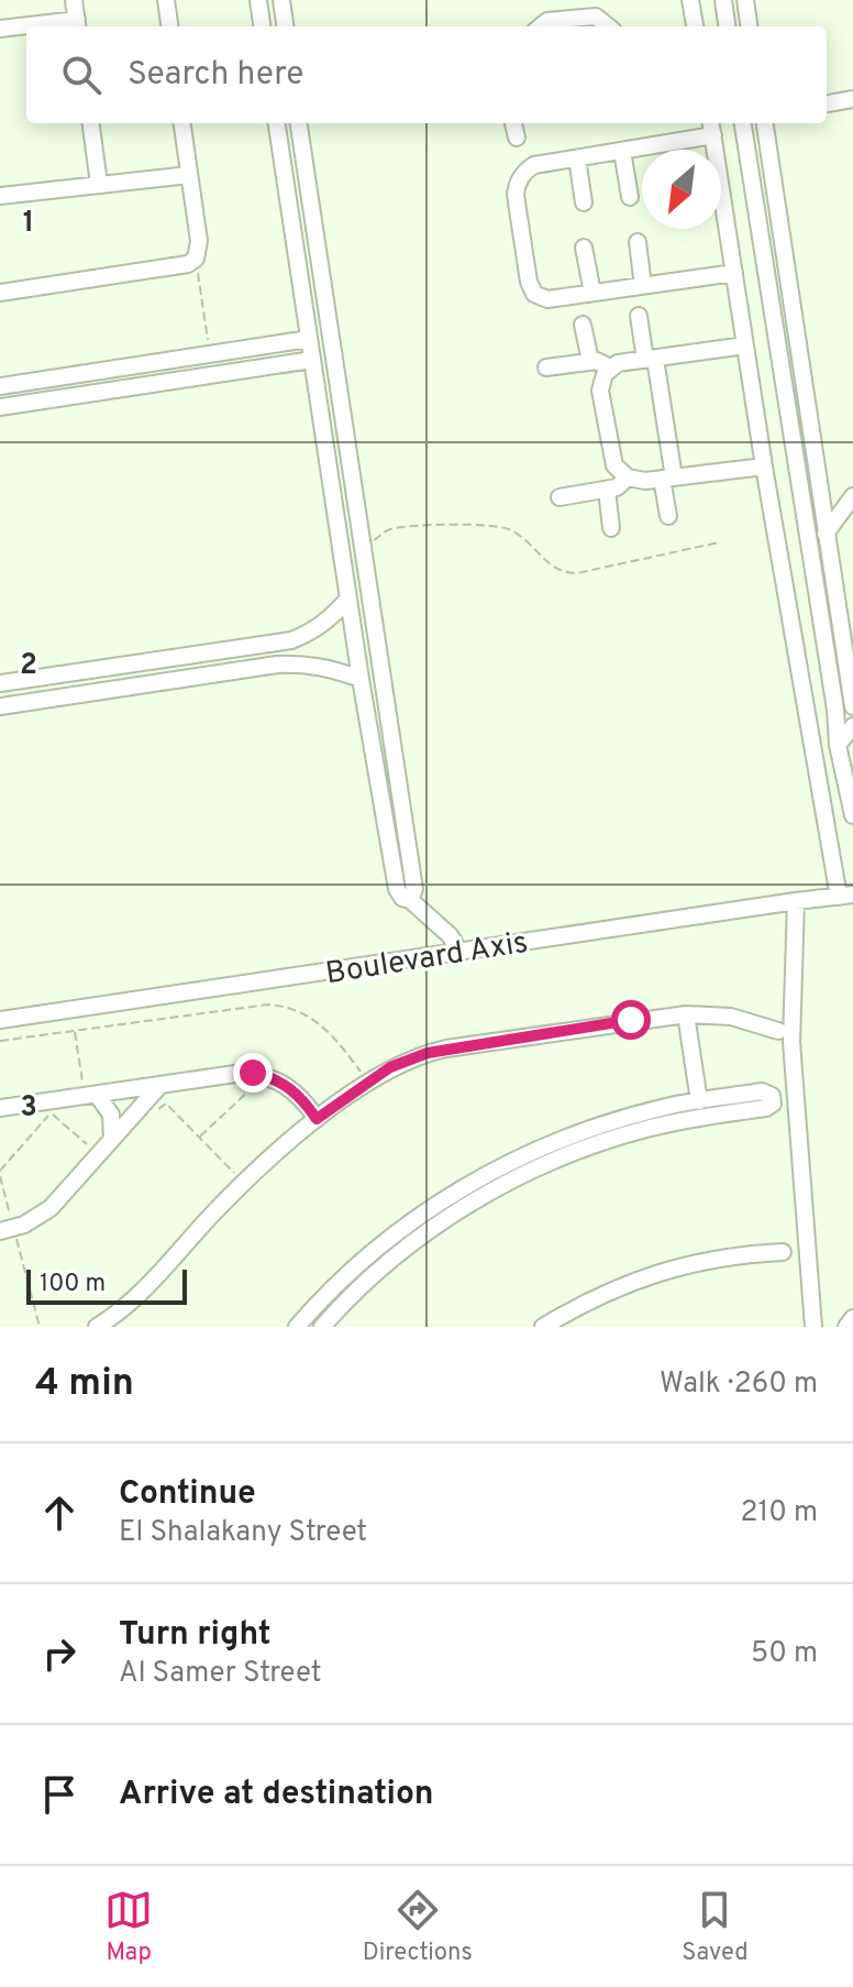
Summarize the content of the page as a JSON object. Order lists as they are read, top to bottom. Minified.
{"streets":{"street":["Boulevard Axis"]},"scale_bar":"100 m","north":"bottom left","page":{"search":"Search here","scale":"100 m","heading":["4 min","Walk · 260 m"],"list":[["Continue","El Shalakany Street","210 m"],["Turn right","Al Samer Street","50 m"],"Arrive at destination"],"nav":["Map","Directions","Saved"]},"grid":{"rows":["1","2","3"]}}
